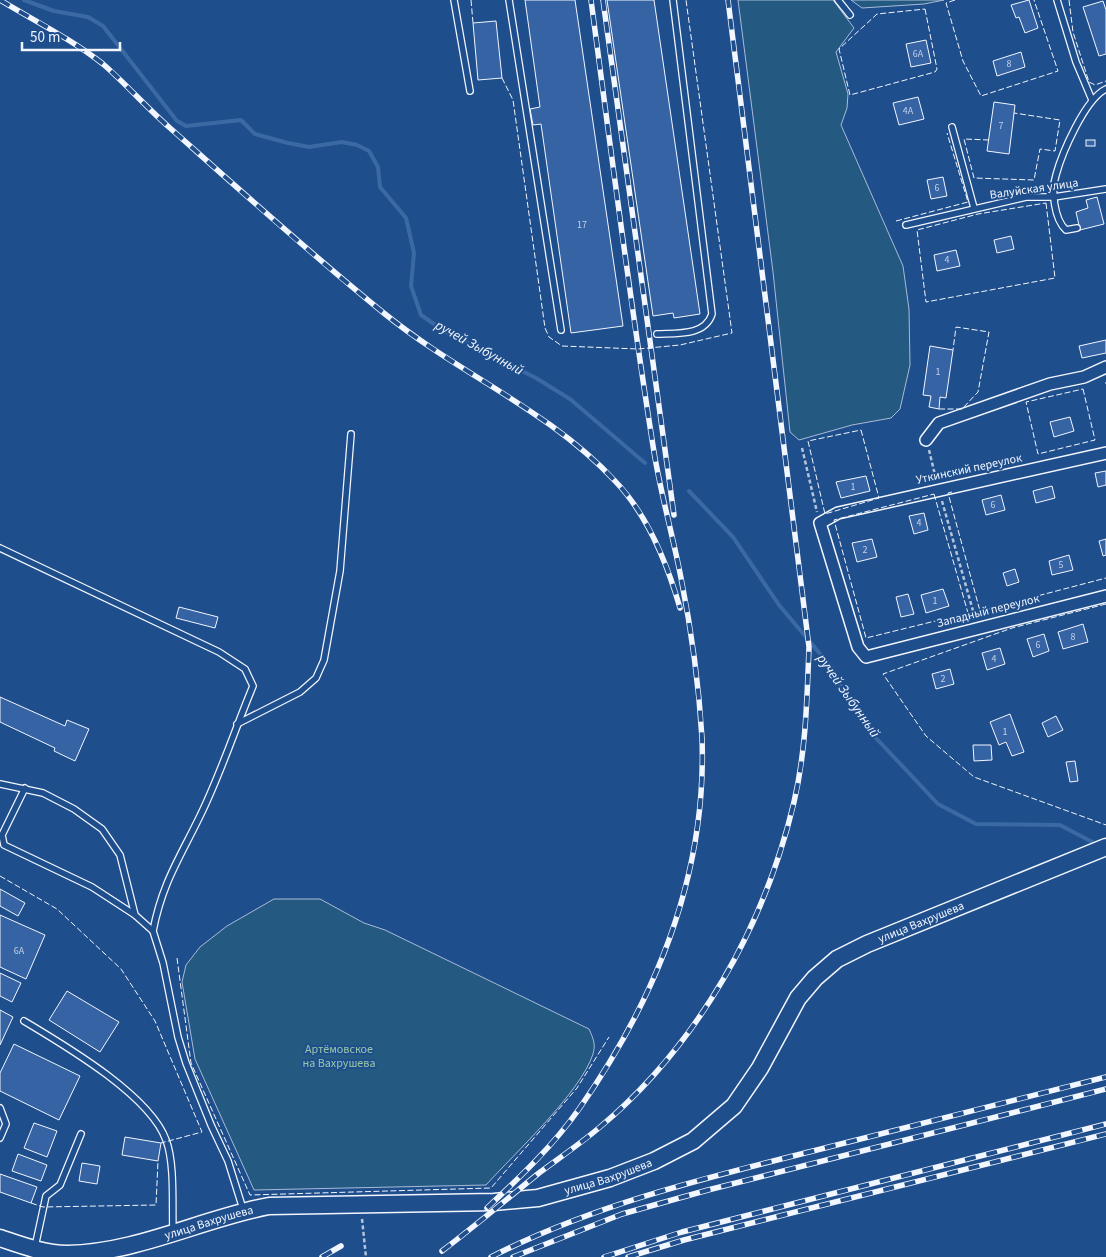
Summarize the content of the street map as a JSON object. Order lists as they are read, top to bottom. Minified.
{"streets":{"main road":["улица Вахрушева"],"street":["Уткинский переулок","Западный переулок"],"lane":["Валуйская улица"]},"crossings":[["Уткинский переулок","Западный переулок"]],"water":["ручей Зыбунный"],"parks":["Артёмовское на Вахрушева"],"house_numbers":["6А","8","4А","7","6","17","4","1","1","6","4","2","5","1","8","6","4","2","1","6А"],"scale_bar":"50 m"}
